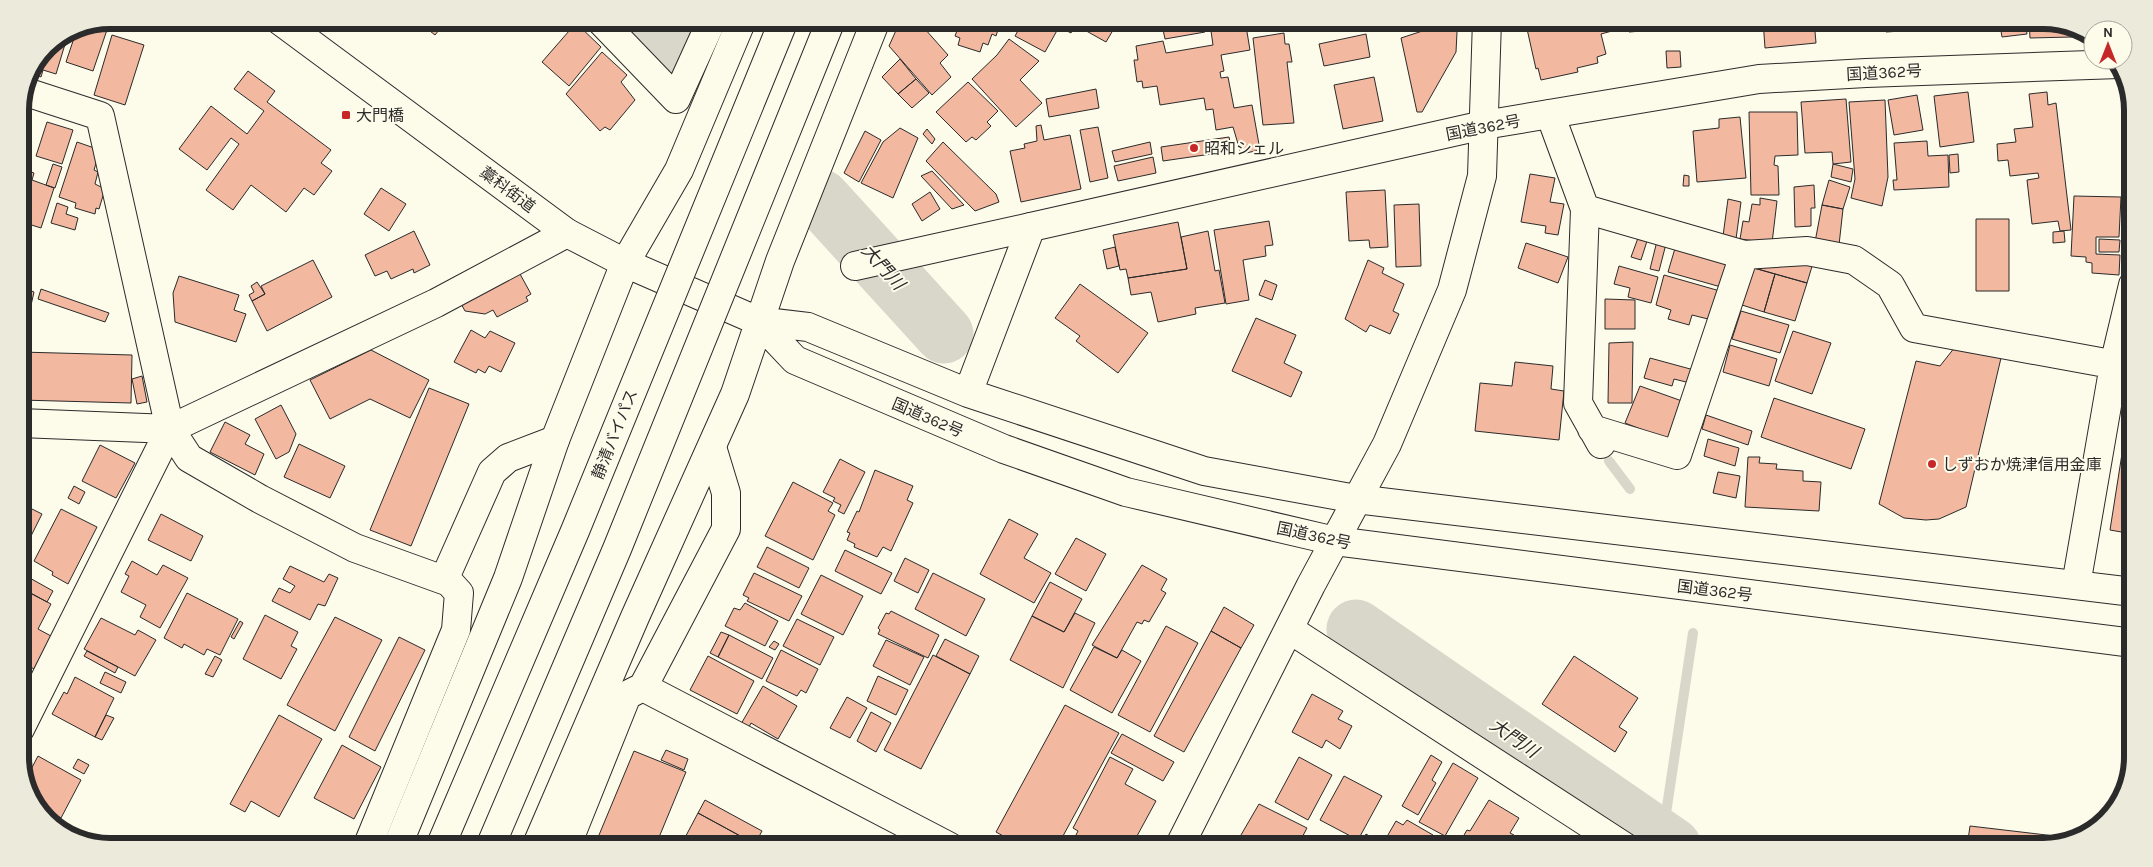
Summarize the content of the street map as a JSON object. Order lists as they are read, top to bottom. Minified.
{"streets":{"main road":["国道362号","藁科街道","静清バイパス"]},"crossings":[["国道362号","藁科街道"]],"water":["大門川"],"places":{"transit":["大門橋"],"other":["昭和シェル","しずおか焼津信用金庫"]},"north":"top"}
